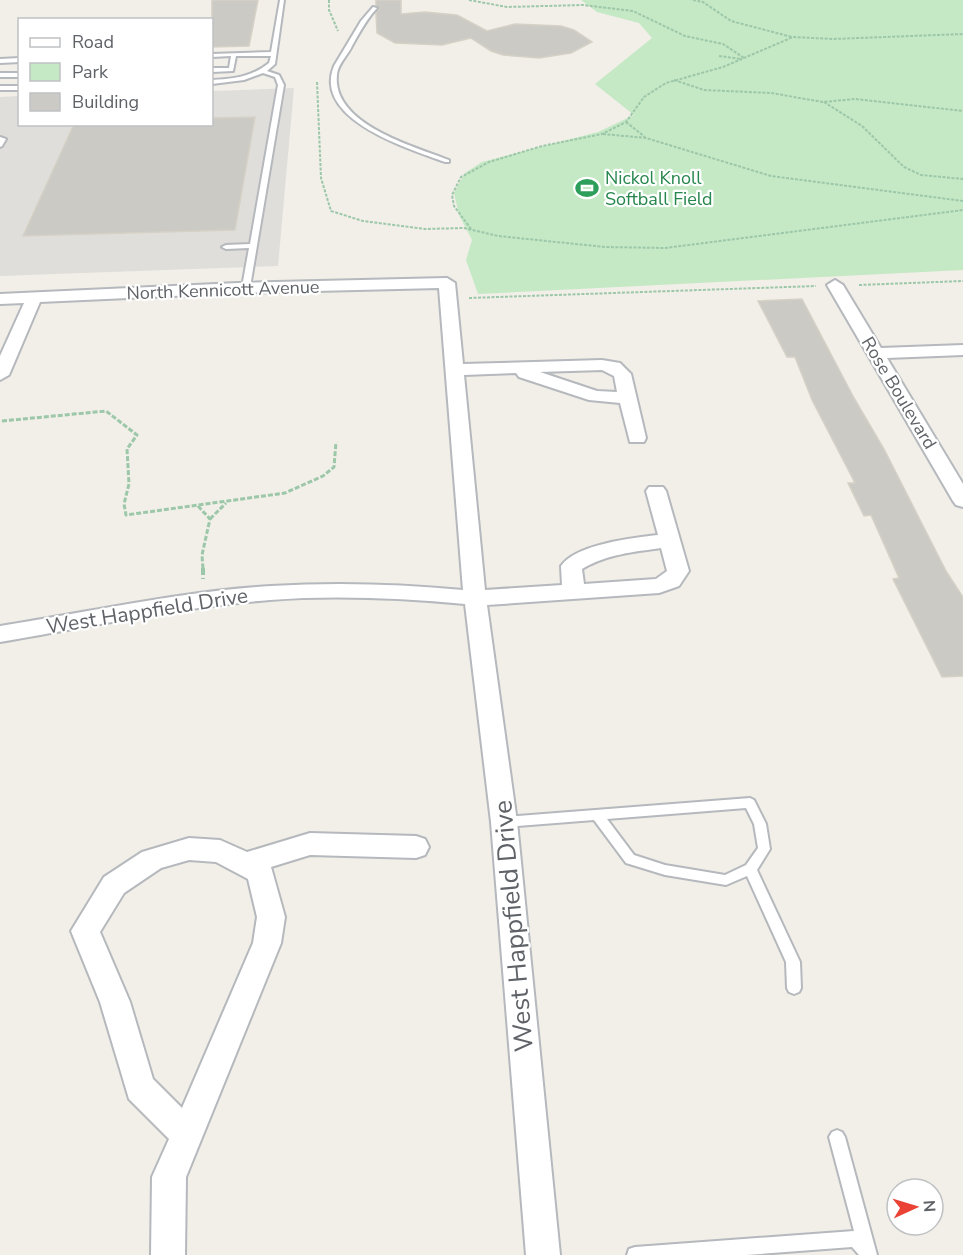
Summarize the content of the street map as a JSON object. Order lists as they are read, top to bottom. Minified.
{"streets":{"street":["North Kennicott Avenue","Rose Boulevard","West Happfield Drive"]},"crossings":[["North Kennicott Avenue","West Happfield Drive"]],"places":{"sports":["Nickol Knoll Softball Field"]},"legend":["Road","Park","Building"],"north":"right"}
